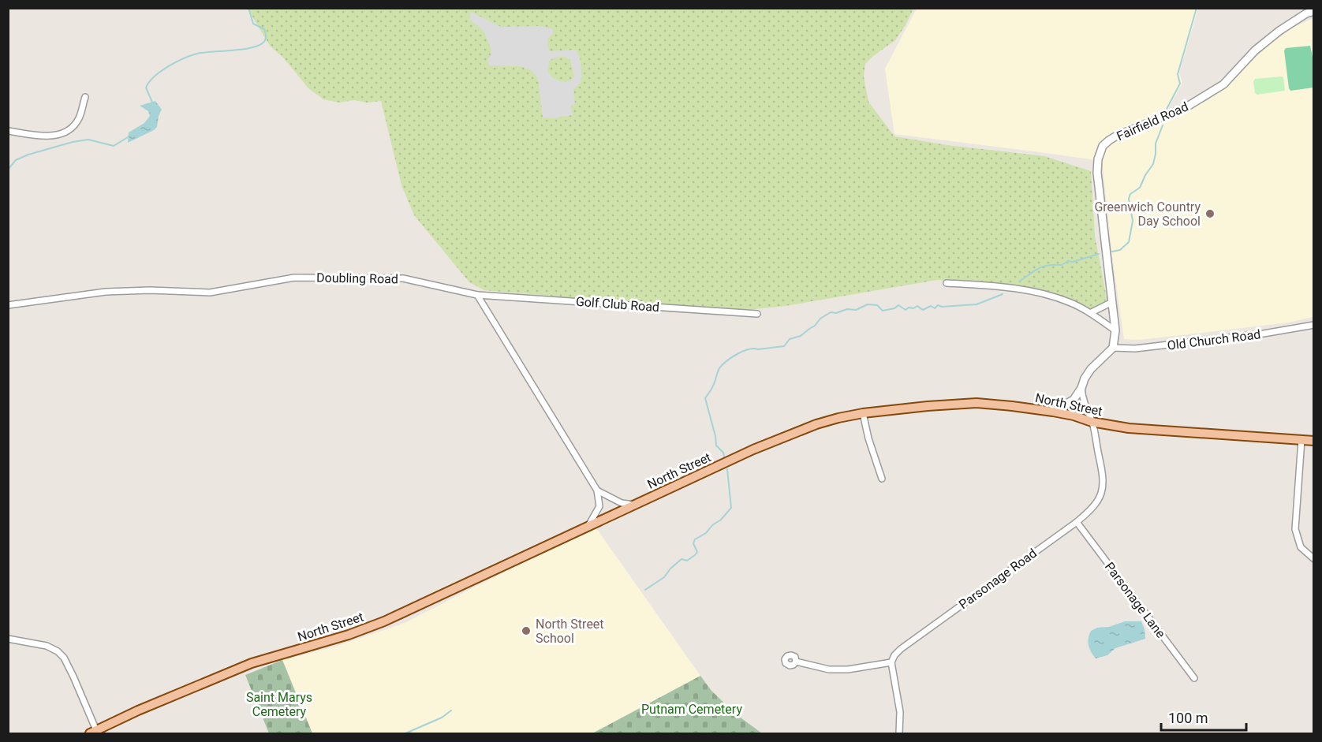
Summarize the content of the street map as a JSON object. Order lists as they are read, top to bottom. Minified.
{"streets":{"main road":["North Street"],"street":["Fairfield Road","Doubling Road","Golf Club Road","Old Church Road","Parsonage Road","Parsonage Lane"]},"crossings":[["Fairfield Road","Old Church Road"],["Doubling Road","Golf Club Road"],["North Street","Parsonage Road"],["Parsonage Road","Parsonage Lane"]],"parks":["Saint Marys Cemetery","Putnam Cemetery"],"places":["Greenwich Country Day School","North Street School"],"scale_bar":"100 m"}
